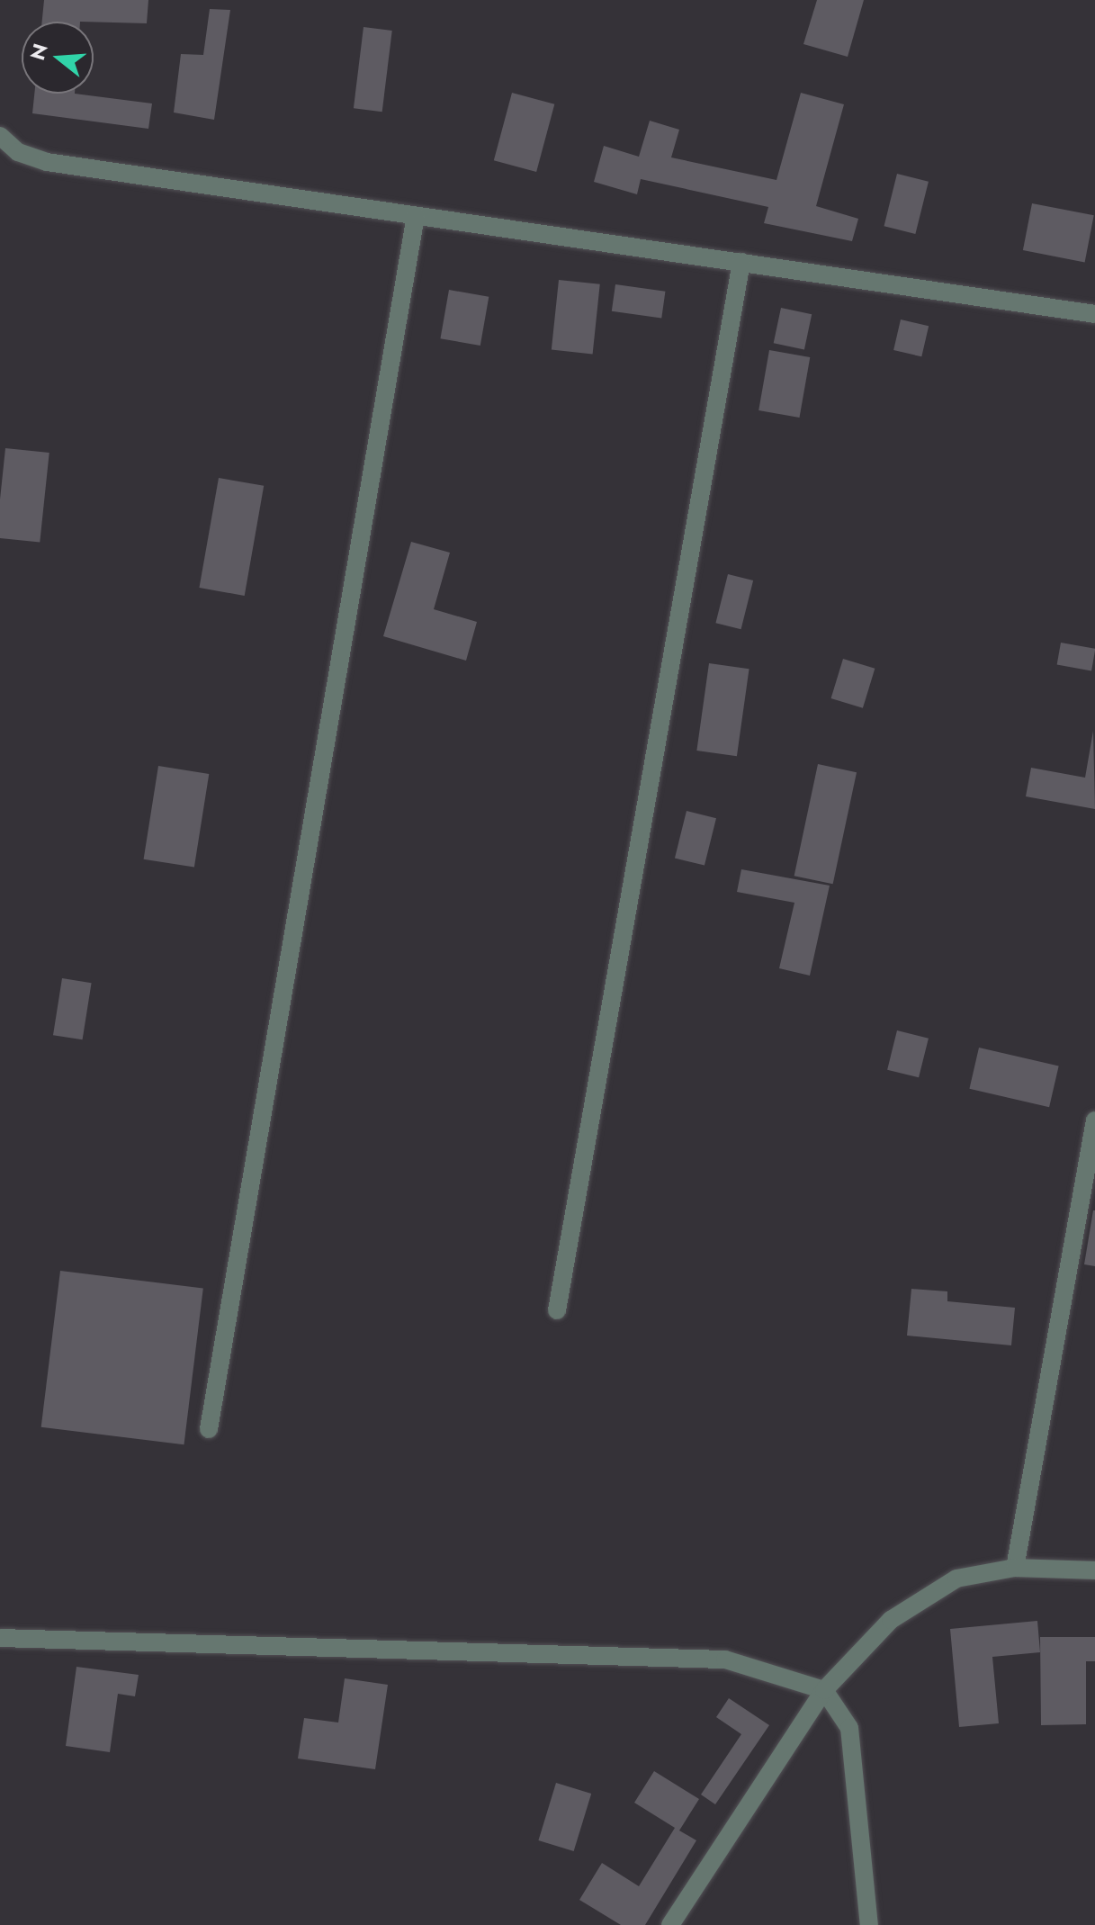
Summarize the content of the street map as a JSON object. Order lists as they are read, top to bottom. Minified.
{"north":"left"}
